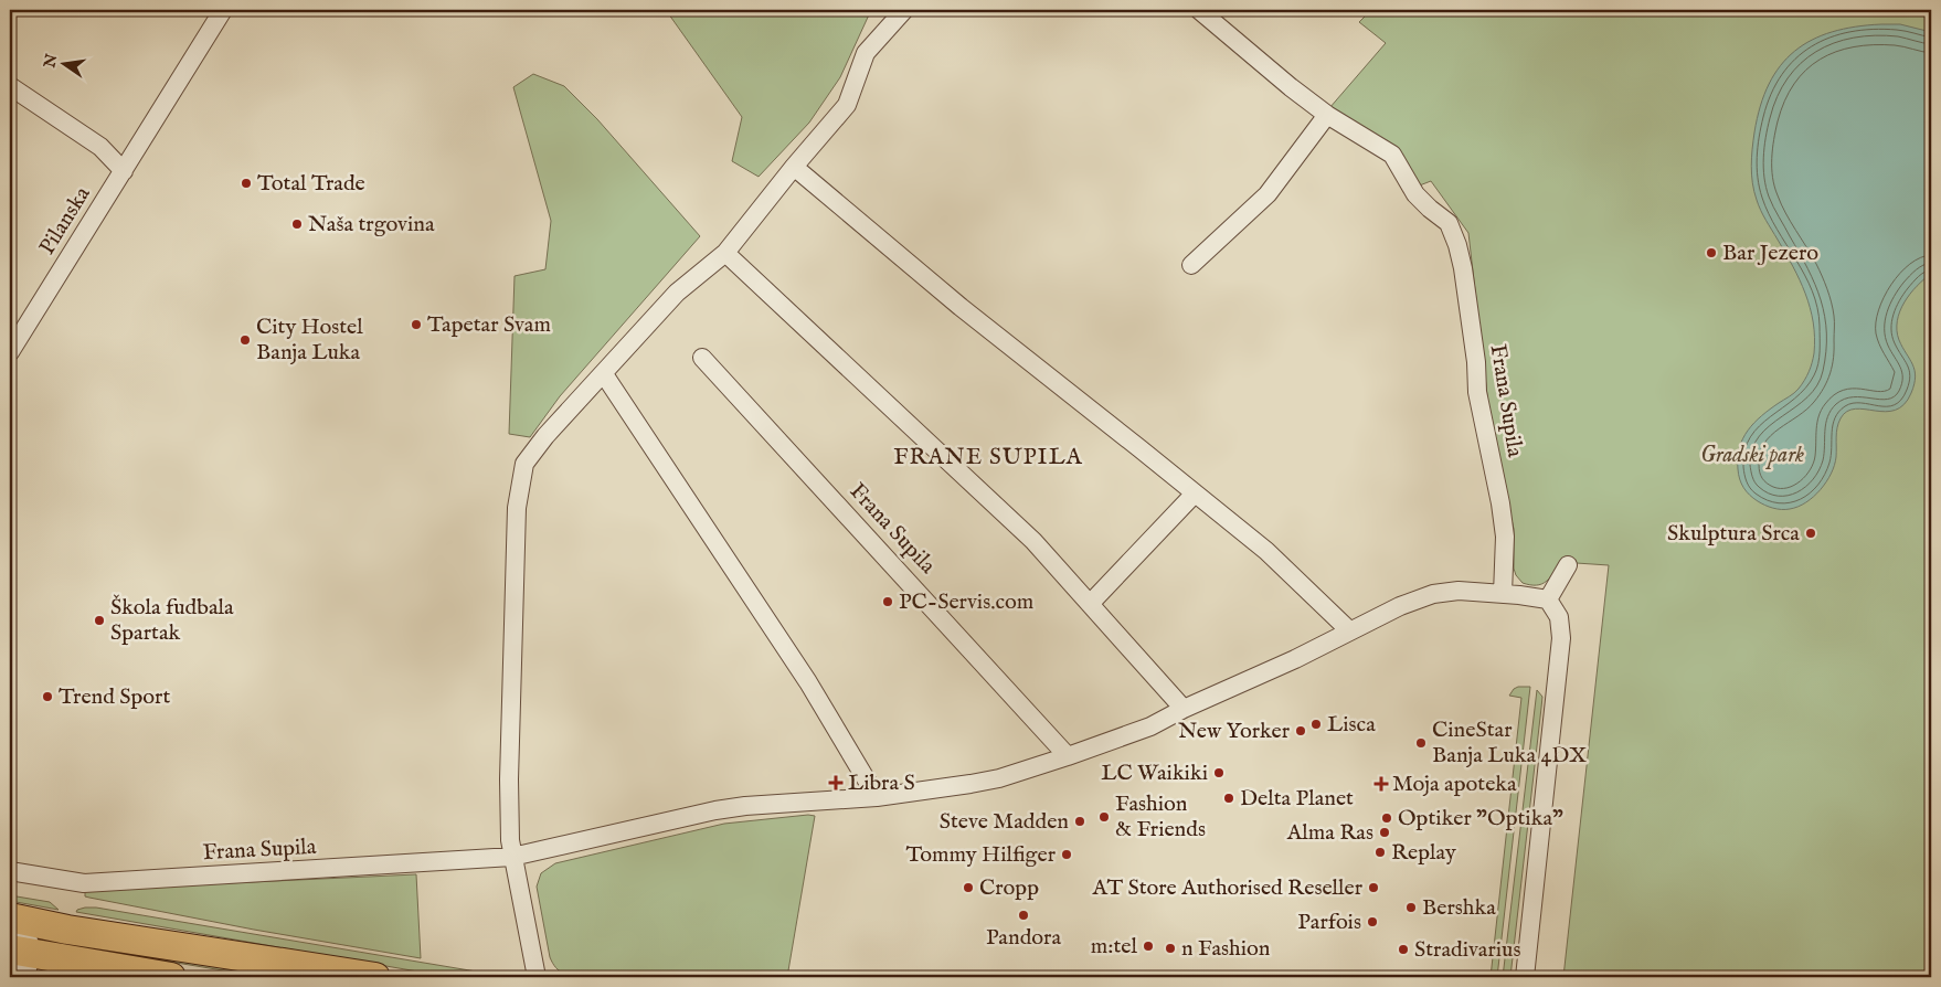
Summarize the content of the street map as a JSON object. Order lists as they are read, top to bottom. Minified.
{"streets":{"street":["Pilanska","Frana Supila"]},"districts":["FRANE SUPILA"],"parks":["Gradski park"],"places":{"other":["Total Trade","Naša trgovina","Bar Jezero","Tapetar Svam","City Hostel Banja Luka","Skulptura Srca","PC-Servis.com","Škola fudbala Spartak","Trend Sport","Lisca","New Yorker","CineStar Banja Luka 4DX","LC Waikiki","Delta Planet","Fashion & Friends","Optiker \"Optika\"","Steve Madden","Alma Ras","Replay","Tommy Hilfiger","Cropp","AT Store Authorised Reseller","Bershka","Pandora","Parfois","m:tel","n Fashion","Stradivarius"],"health":["Libra S","Moja apoteka"]},"north":"left"}
